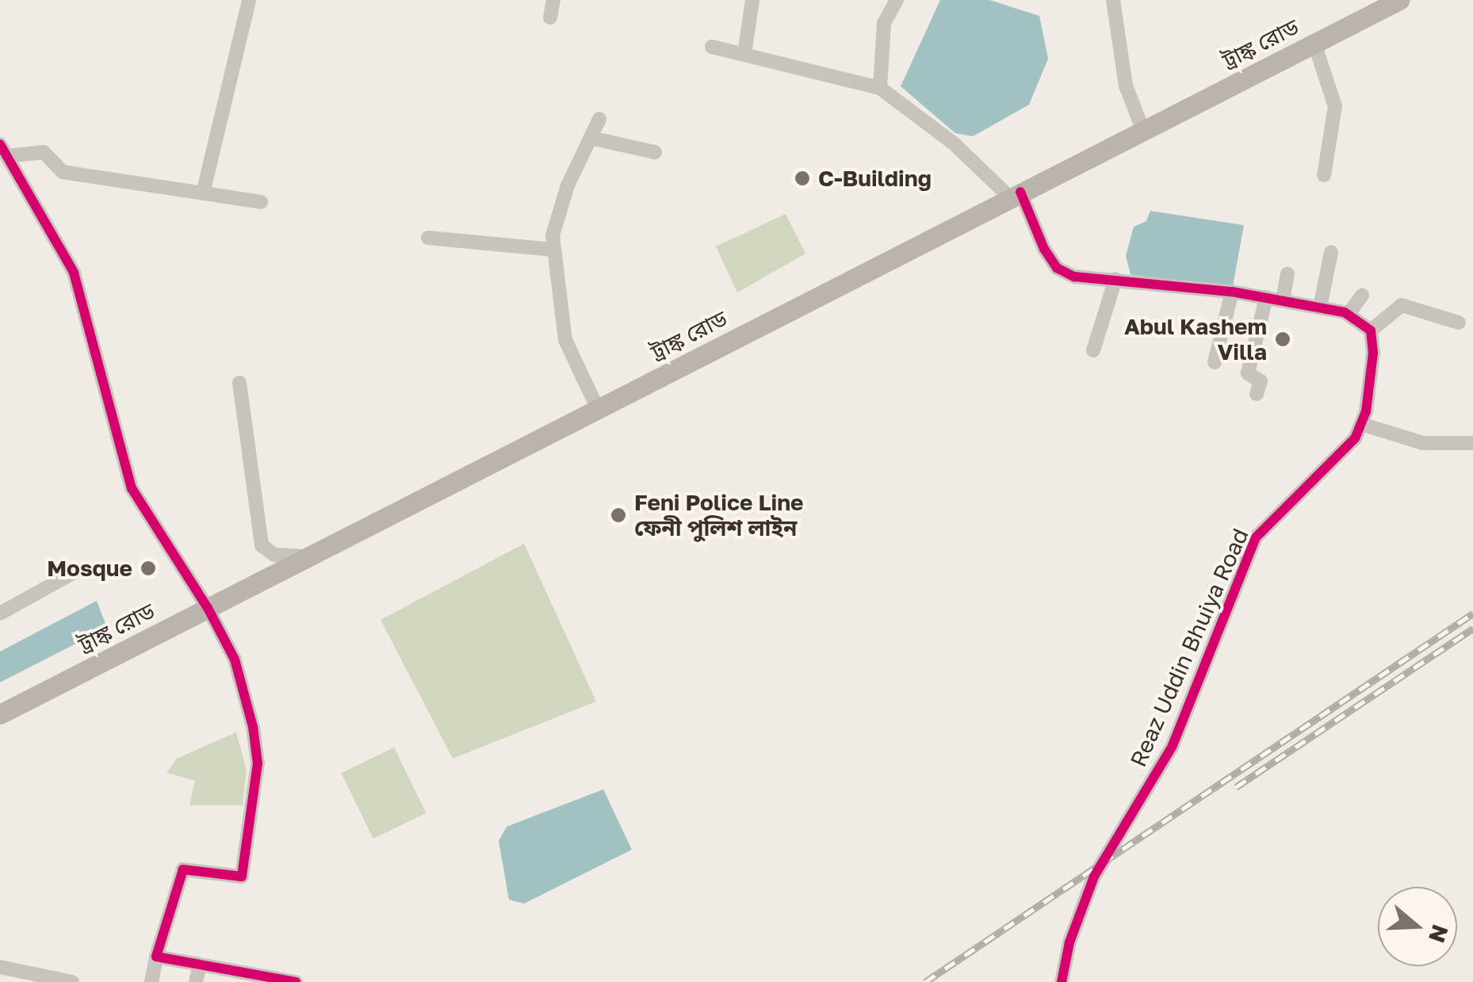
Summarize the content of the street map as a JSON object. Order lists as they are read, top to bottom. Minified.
{"streets":{"main road":["ট্রাঙ্ক রোড"],"street":["Reaz Uddin Bhuiya Road"]},"places":["C-Building","Abul Kashem Villa","Feni Police Line ফেনী পুলিশ লাইন","Mosque"],"north":"right"}
